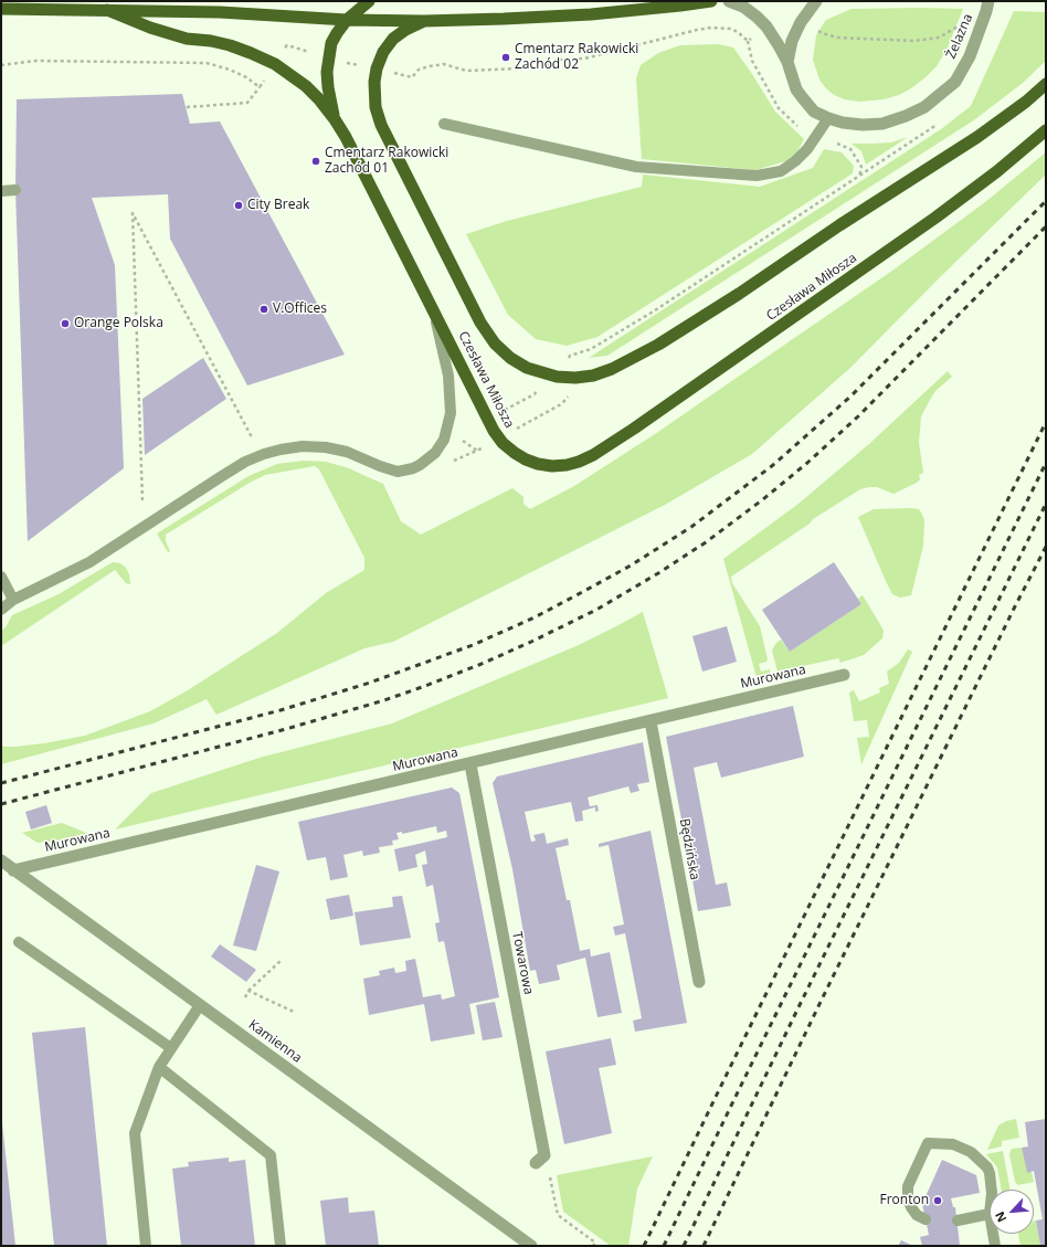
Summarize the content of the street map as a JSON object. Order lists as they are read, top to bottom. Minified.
{"streets":{"main road":["Czesława Miłosza"],"street":["Żelazna","Murowana","Będzińska","Towarowa","Kamienna"]},"crossings":[["Murowana","Będzińska"],["Murowana","Towarowa"],["Murowana","Kamienna"]],"places":["Cmentarz Rakowicki Zachód 02","Cmentarz Rakowicki Zachód 01","City Break","V.Offices","Orange Polska","Fronton"],"north":"bottom left"}
